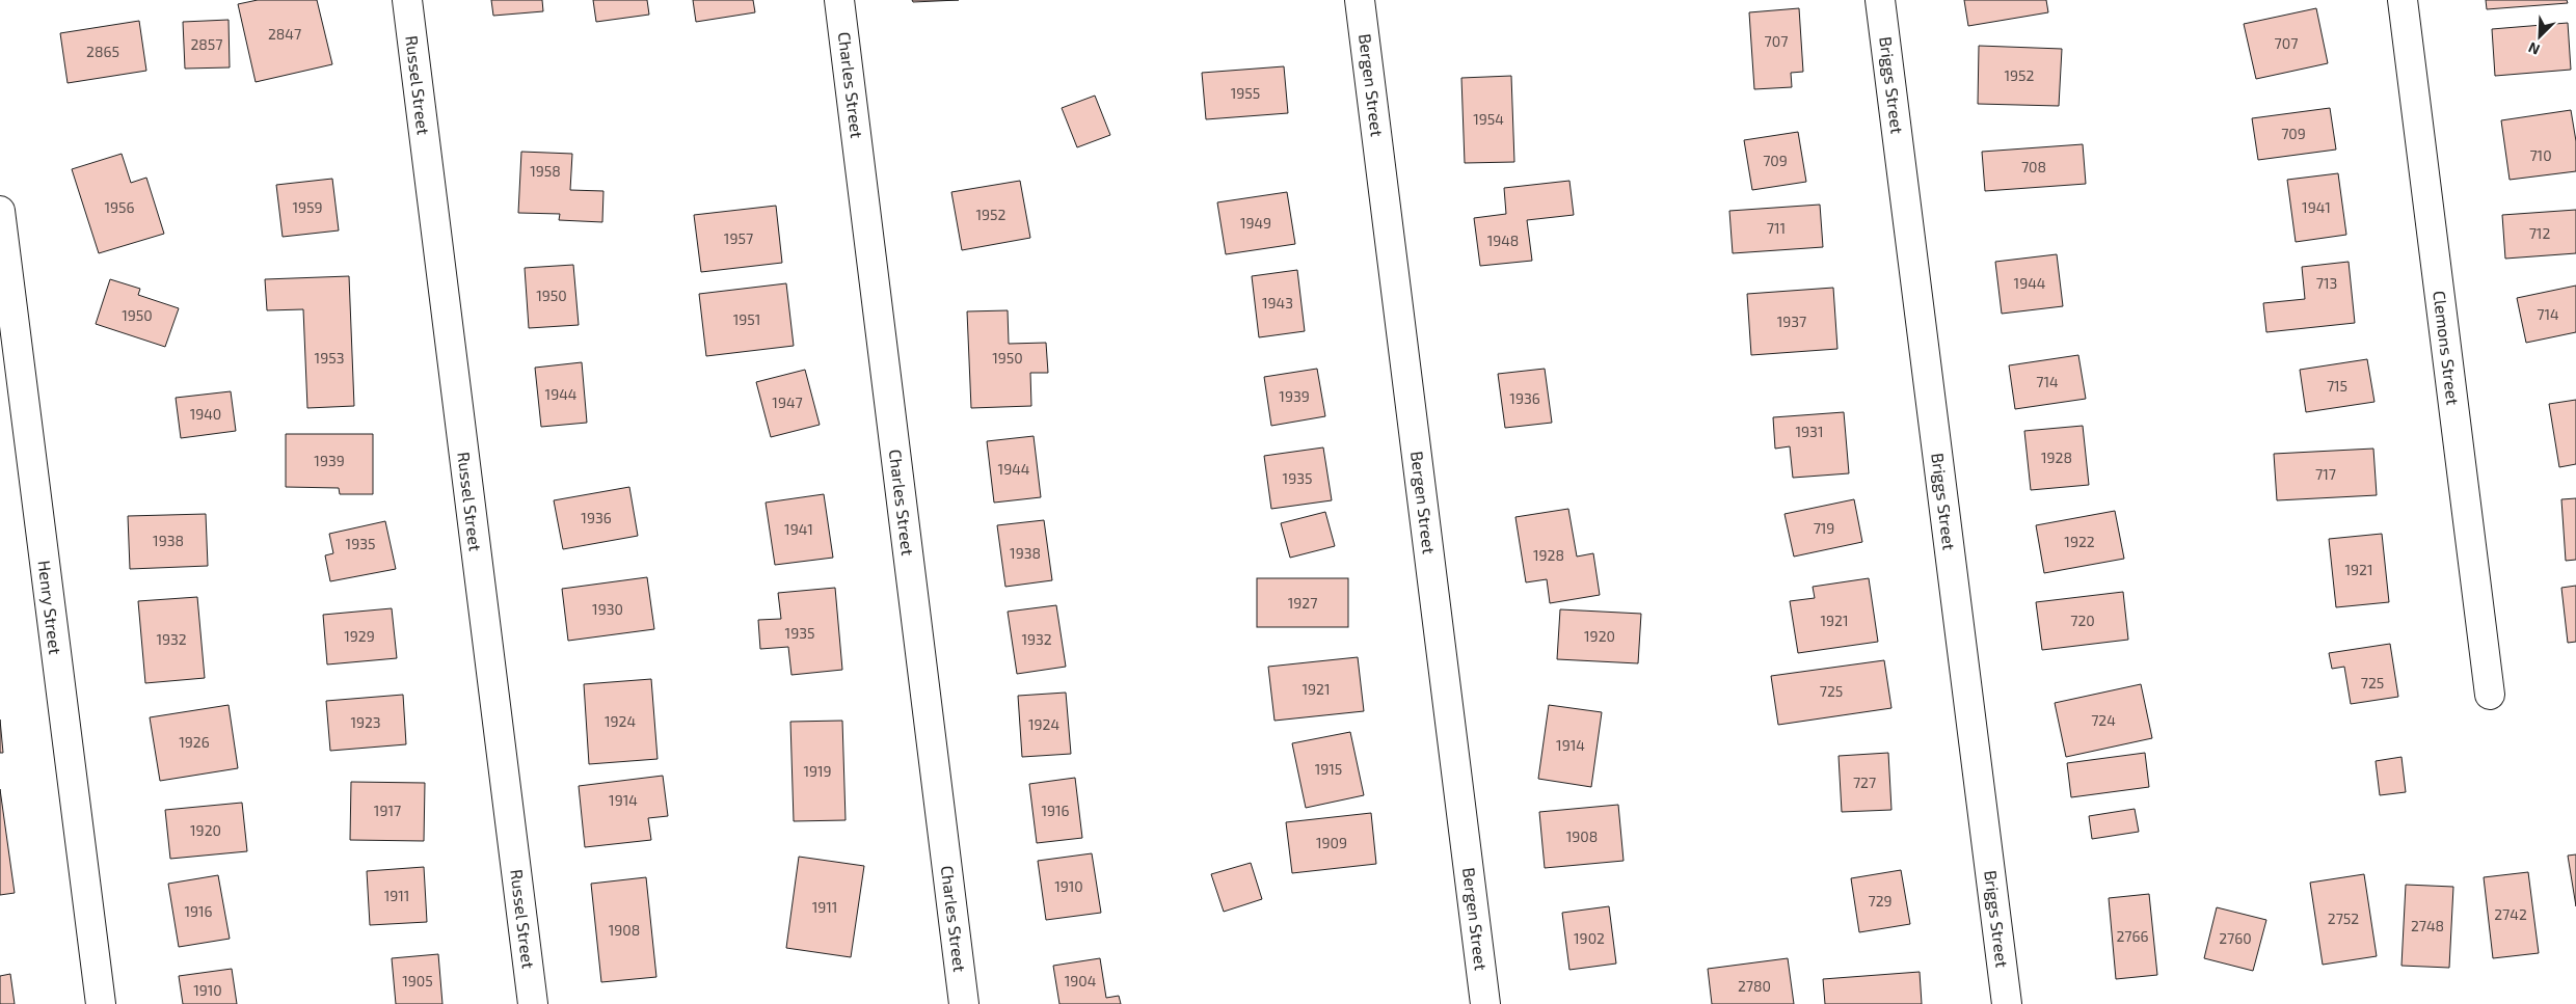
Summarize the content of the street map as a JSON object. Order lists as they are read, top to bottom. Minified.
{"streets":{"street":["Russel Street","Charles Street","Bergen Street","Briggs Street","Clemons Street","Henry Street"]},"house_numbers":["2847","707","707","2857","2865","1952","1955","1954","709","710","709","708","1958","1956","1959","1941","1952","1949","711","712","1957","1948","1944","713","1950","1943","714","1950","1951","1937","1953","1950","714","715","1944","1939","1936","1947","1940","1931","1928","1939","1944","717","1935","1936","719","1941","1938","1922","1935","1938","1928","1921","1927","1930","1921","720","1935","1929","1920","1932","1932","725","1921","725","724","1924","1923","1924","1926","1914","1915","1919","727","1914","1917","1916","1920","1908","1909","1910","1911","729","1911","1916","2742","2752","2748","1908","2766","1902","2760","1905","1904","2780","1910"],"north":"bottom left"}
